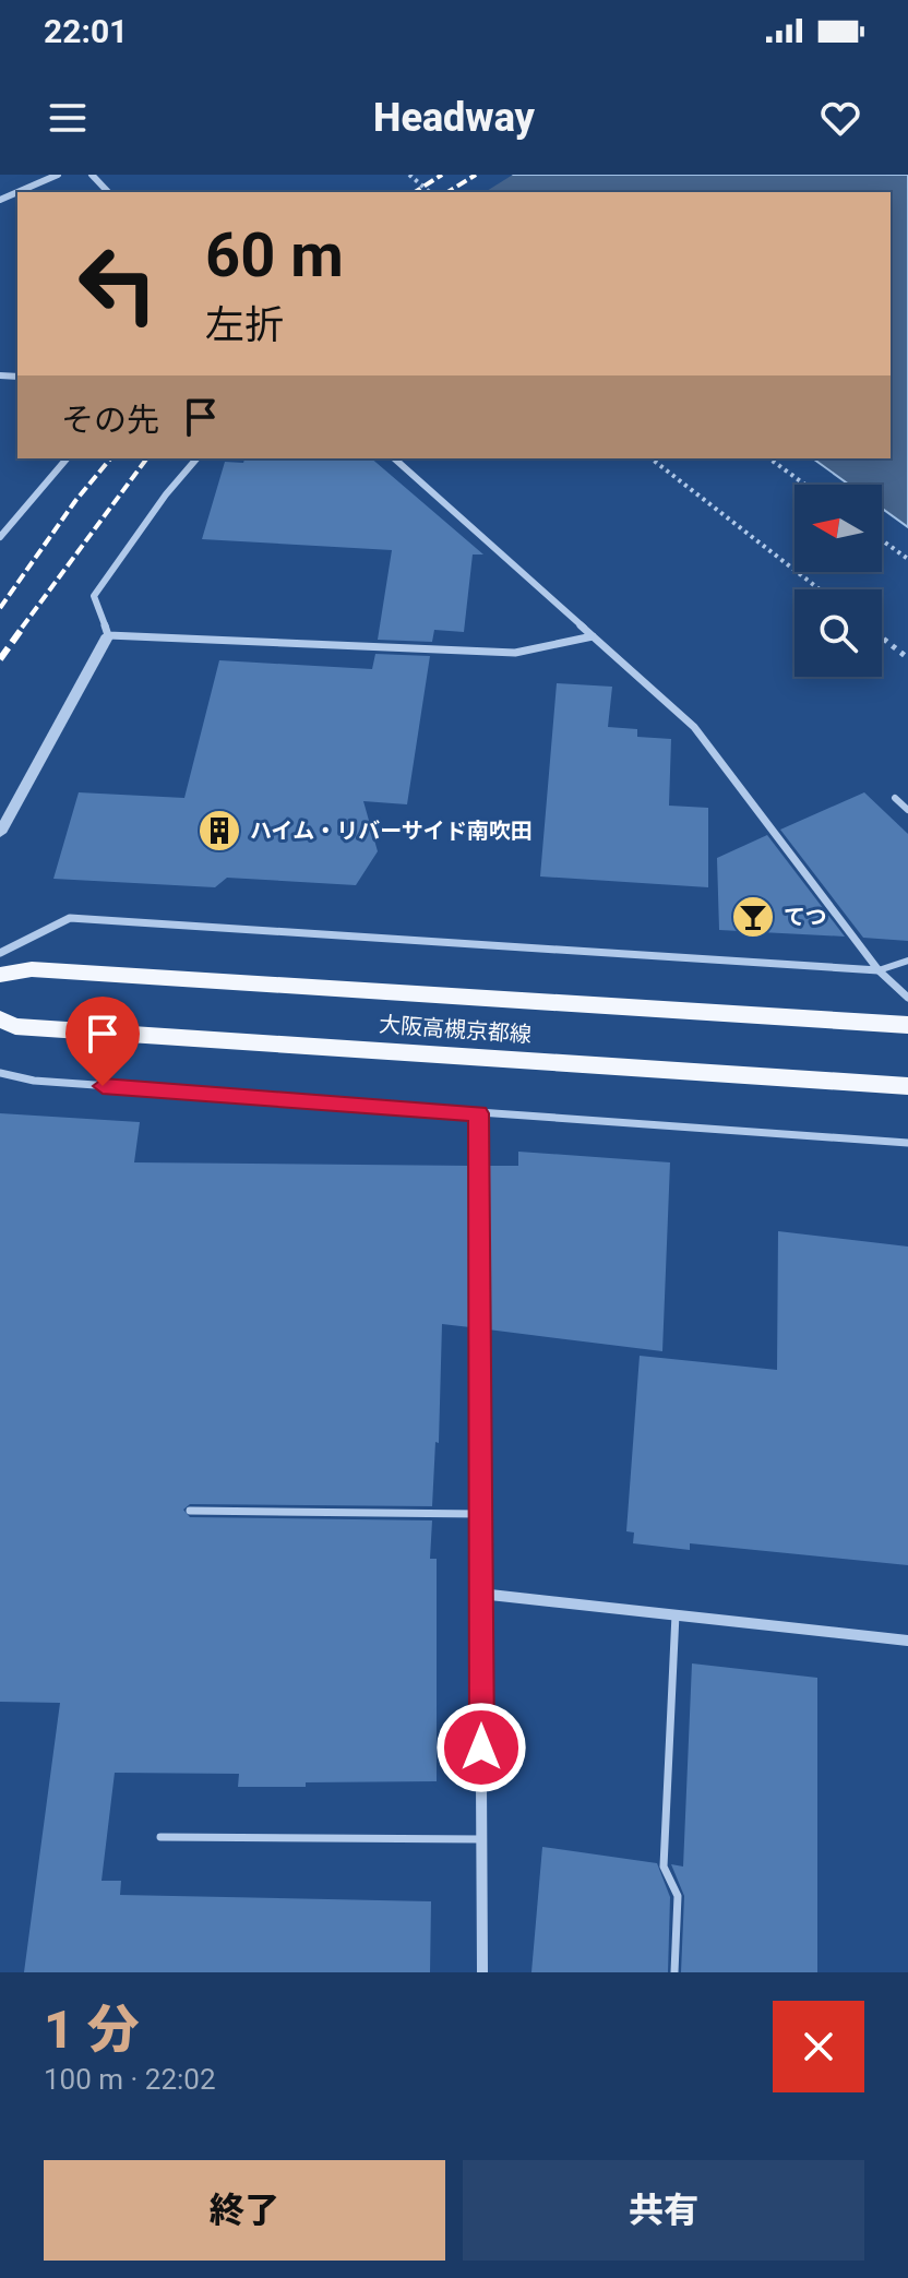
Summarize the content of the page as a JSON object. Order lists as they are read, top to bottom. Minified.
{"streets":{"main road":["大阪高槻京都線"]},"places":{"building":["ハイム・リバーサイド南吹田"],"bar":["てつ"]},"north":"left","page":{"status":"22:01","header":"Headway","turn":["60 m","左折"],"then":"その先","heading":["1 分","100 m · 22:02"],"buttons":["終了","共有"]}}
